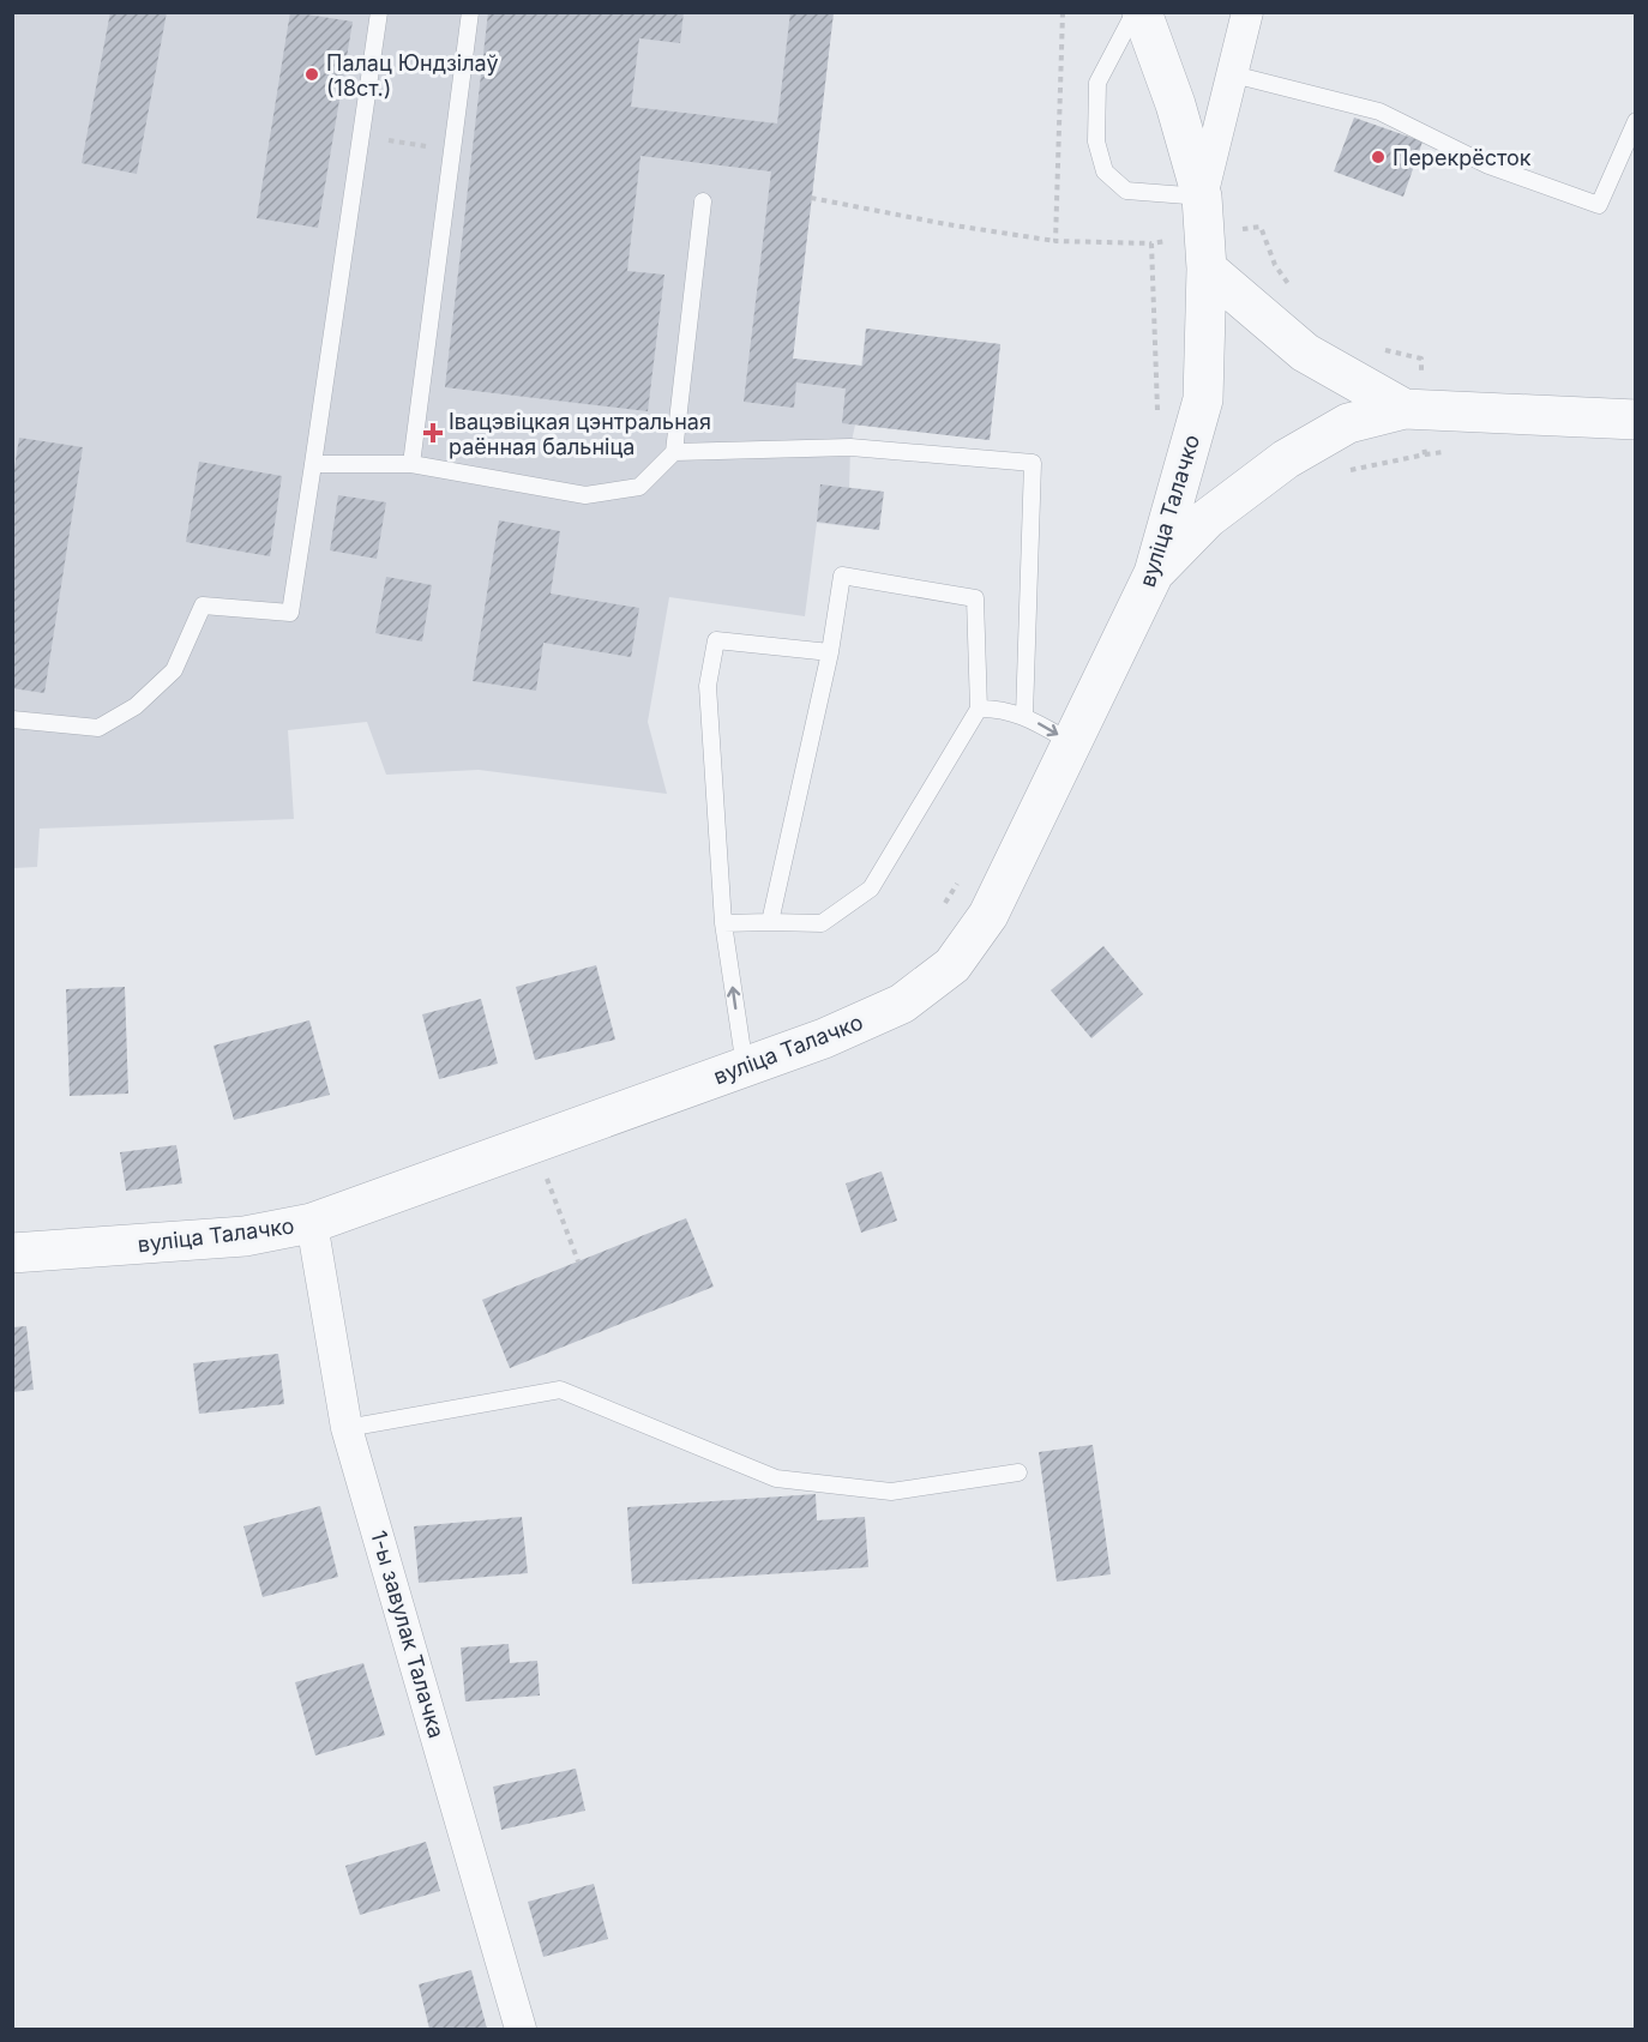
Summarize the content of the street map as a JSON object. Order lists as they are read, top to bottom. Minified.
{"streets":{"street":["вуліца Талачко","1-ы завулак Талачка"]},"crossings":[["вуліца Талачко","1-ы завулак Талачка"]],"places":{"other":["Палац Юндзілаў (18ст.)","Перекрёсток"],"health":["Івацэвіцкая цэнтральная раённая бальніца"]}}
